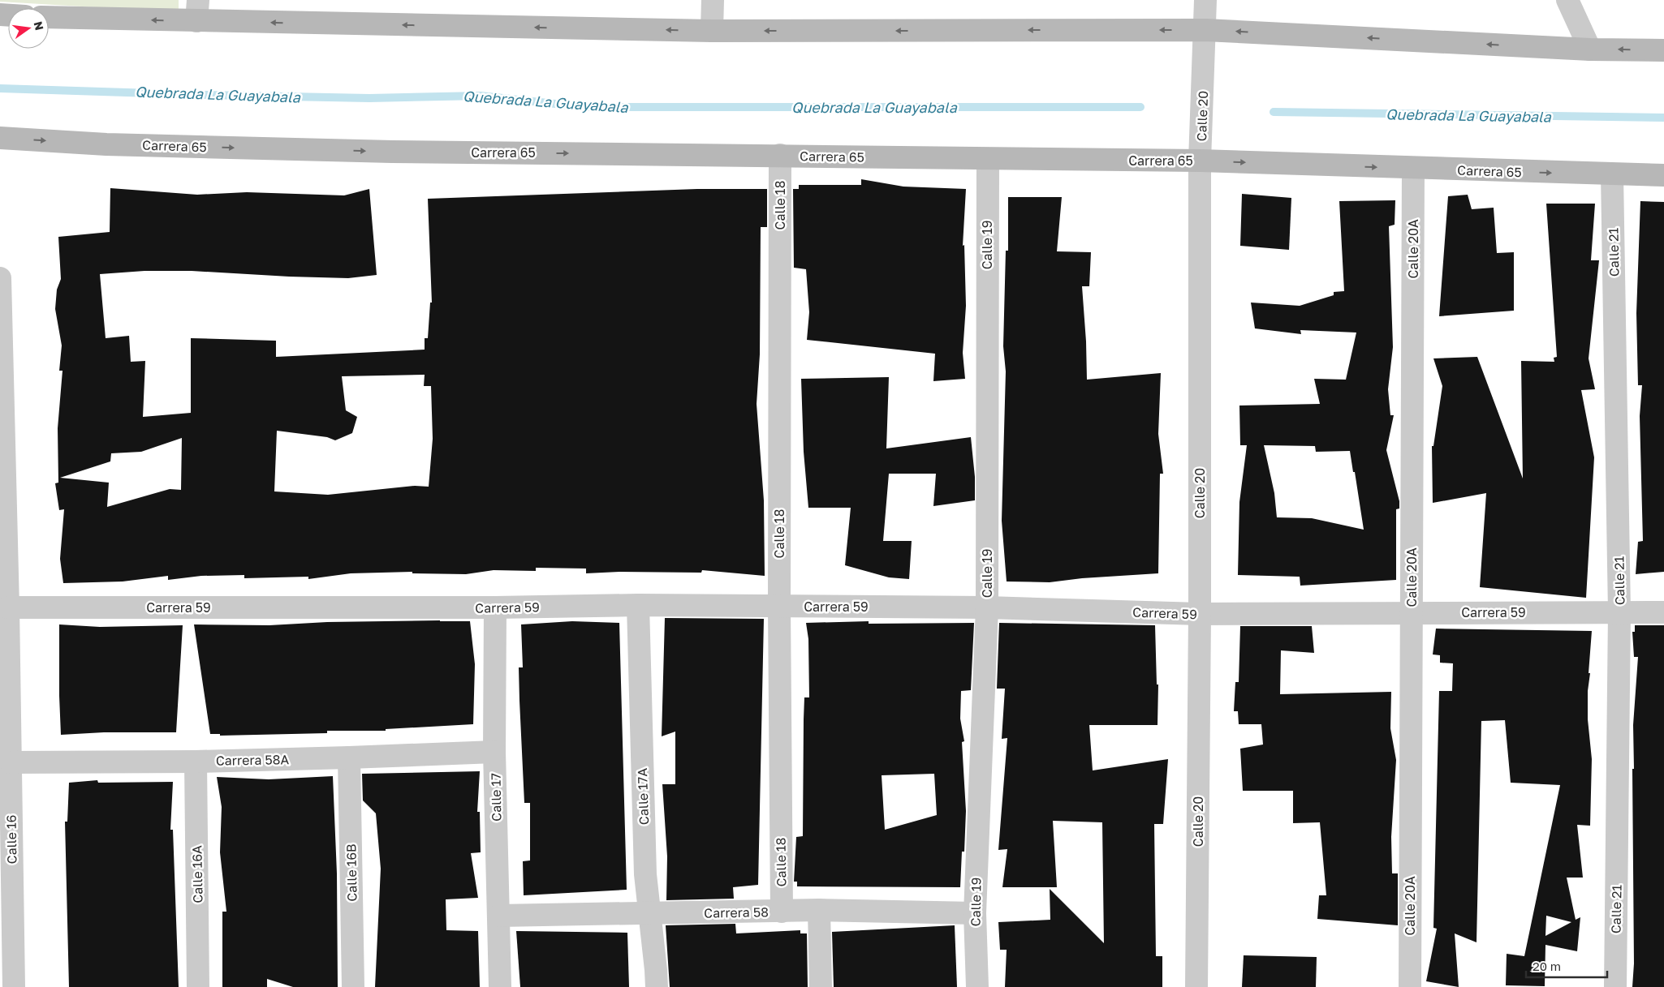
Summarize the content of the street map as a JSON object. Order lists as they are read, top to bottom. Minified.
{"streets":{"main road":["Carrera 65"],"street":["Calle 20","Calle 18","Calle 19","Calle 20A","Calle 21","Carrera 59","Carrera 58A","Calle 17A","Calle 17","Calle 16","Calle 16B","Calle 16A","Carrera 58"]},"crossings":[["Calle 20","Carrera 65"],["Calle 20","Carrera 59"],["Carrera 65","Calle 18"],["Carrera 65","Calle 19"],["Carrera 65","Calle 20A"],["Carrera 65","Calle 21"],["Calle 18","Carrera 59"],["Calle 18","Carrera 58"],["Calle 19","Carrera 59"],["Calle 19","Carrera 58"],["Calle 20A","Carrera 59"],["Calle 21","Carrera 59"],["Carrera 59","Calle 17A"],["Carrera 59","Calle 17"],["Carrera 59","Calle 16"],["Carrera 58A","Calle 17"],["Carrera 58A","Calle 16"],["Carrera 58A","Calle 16B"],["Carrera 58A","Calle 16A"],["Calle 17A","Carrera 58"],["Calle 17","Carrera 58"]],"water":["Quebrada La Guayabala"],"scale_bar":"20 m","north":"right"}
